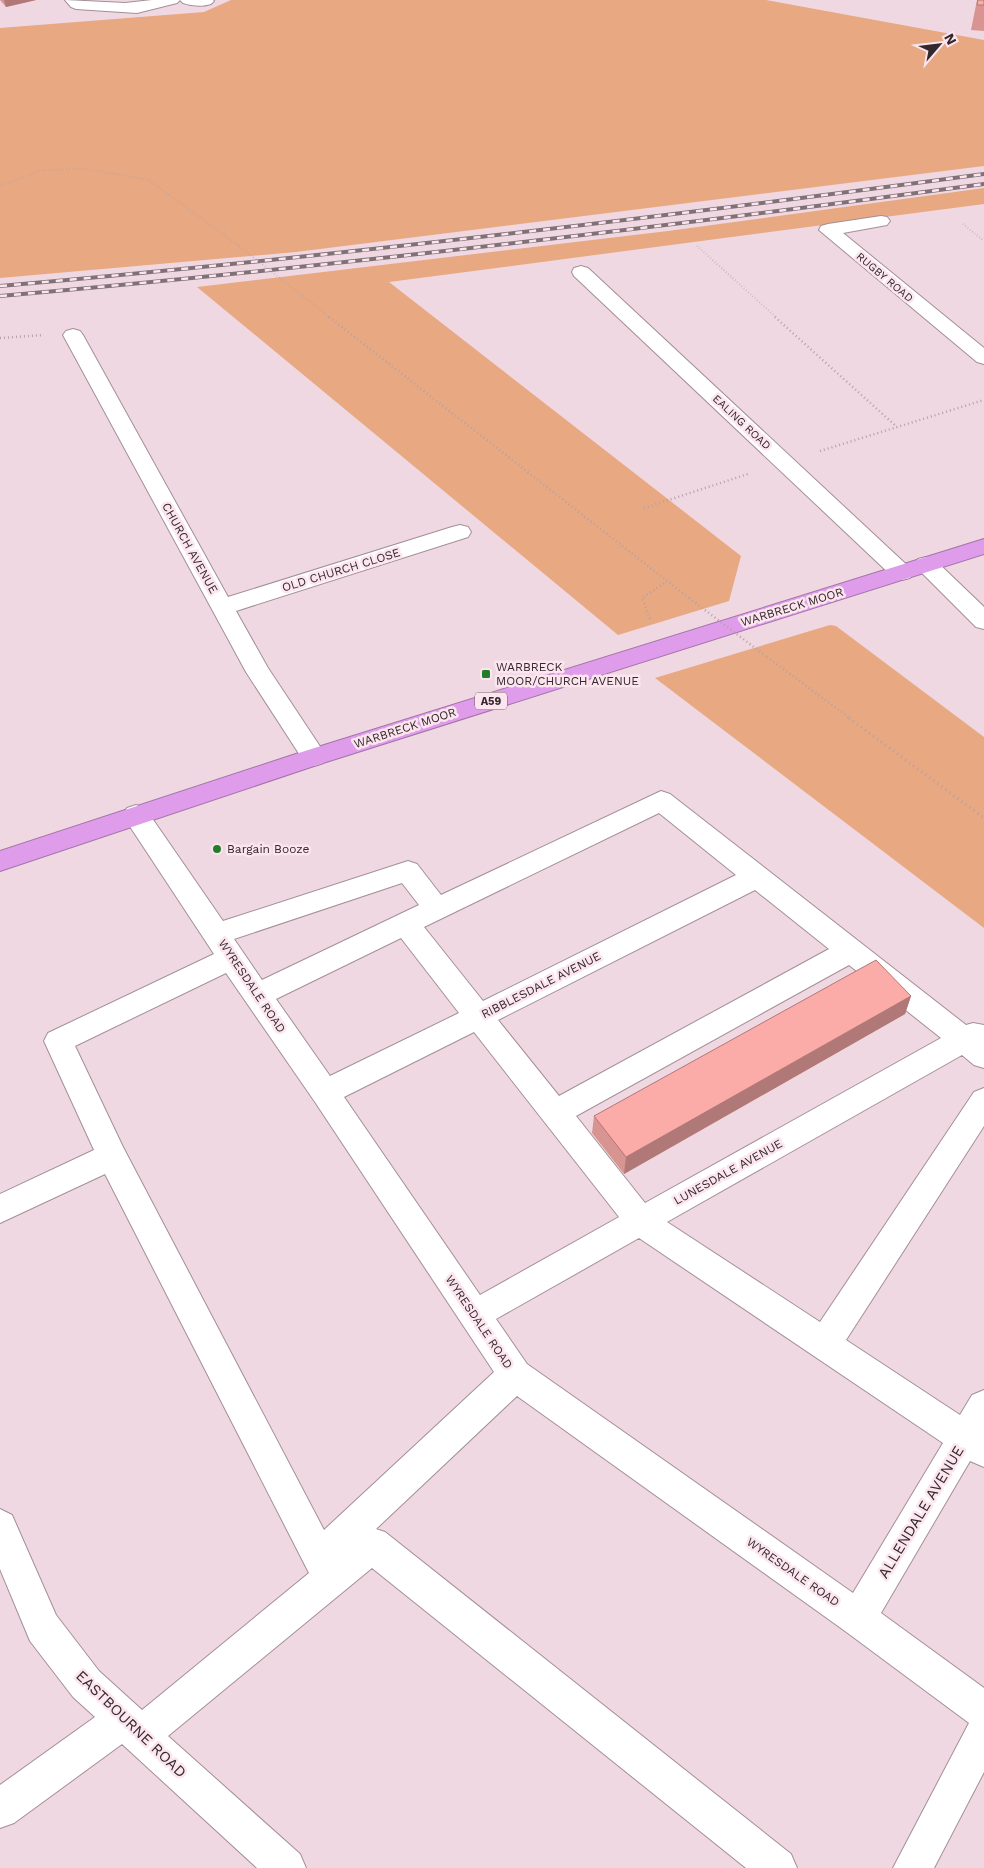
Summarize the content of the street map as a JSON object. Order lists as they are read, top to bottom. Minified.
{"streets":{"highway":["WARBRECK MOOR","A59"],"street":["RUGBY ROAD","EALING ROAD","CHURCH AVENUE","OLD CHURCH CLOSE","RIBBLESDALE AVENUE","WYRESDALE ROAD","LUNESDALE AVENUE","ALLENDALE AVENUE","EASTBOURNE ROAD"]},"crossings":[["EALING ROAD","WARBRECK MOOR"],["CHURCH AVENUE","OLD CHURCH CLOSE"],["CHURCH AVENUE","WARBRECK MOOR"],["WARBRECK MOOR","WYRESDALE ROAD"],["RIBBLESDALE AVENUE","WYRESDALE ROAD"],["WYRESDALE ROAD","LUNESDALE AVENUE"],["WYRESDALE ROAD","ALLENDALE AVENUE"]],"places":{"transit":["WARBRECK MOOR/CHURCH AVENUE"],"other":["Bargain Booze"]},"north":"top right"}
